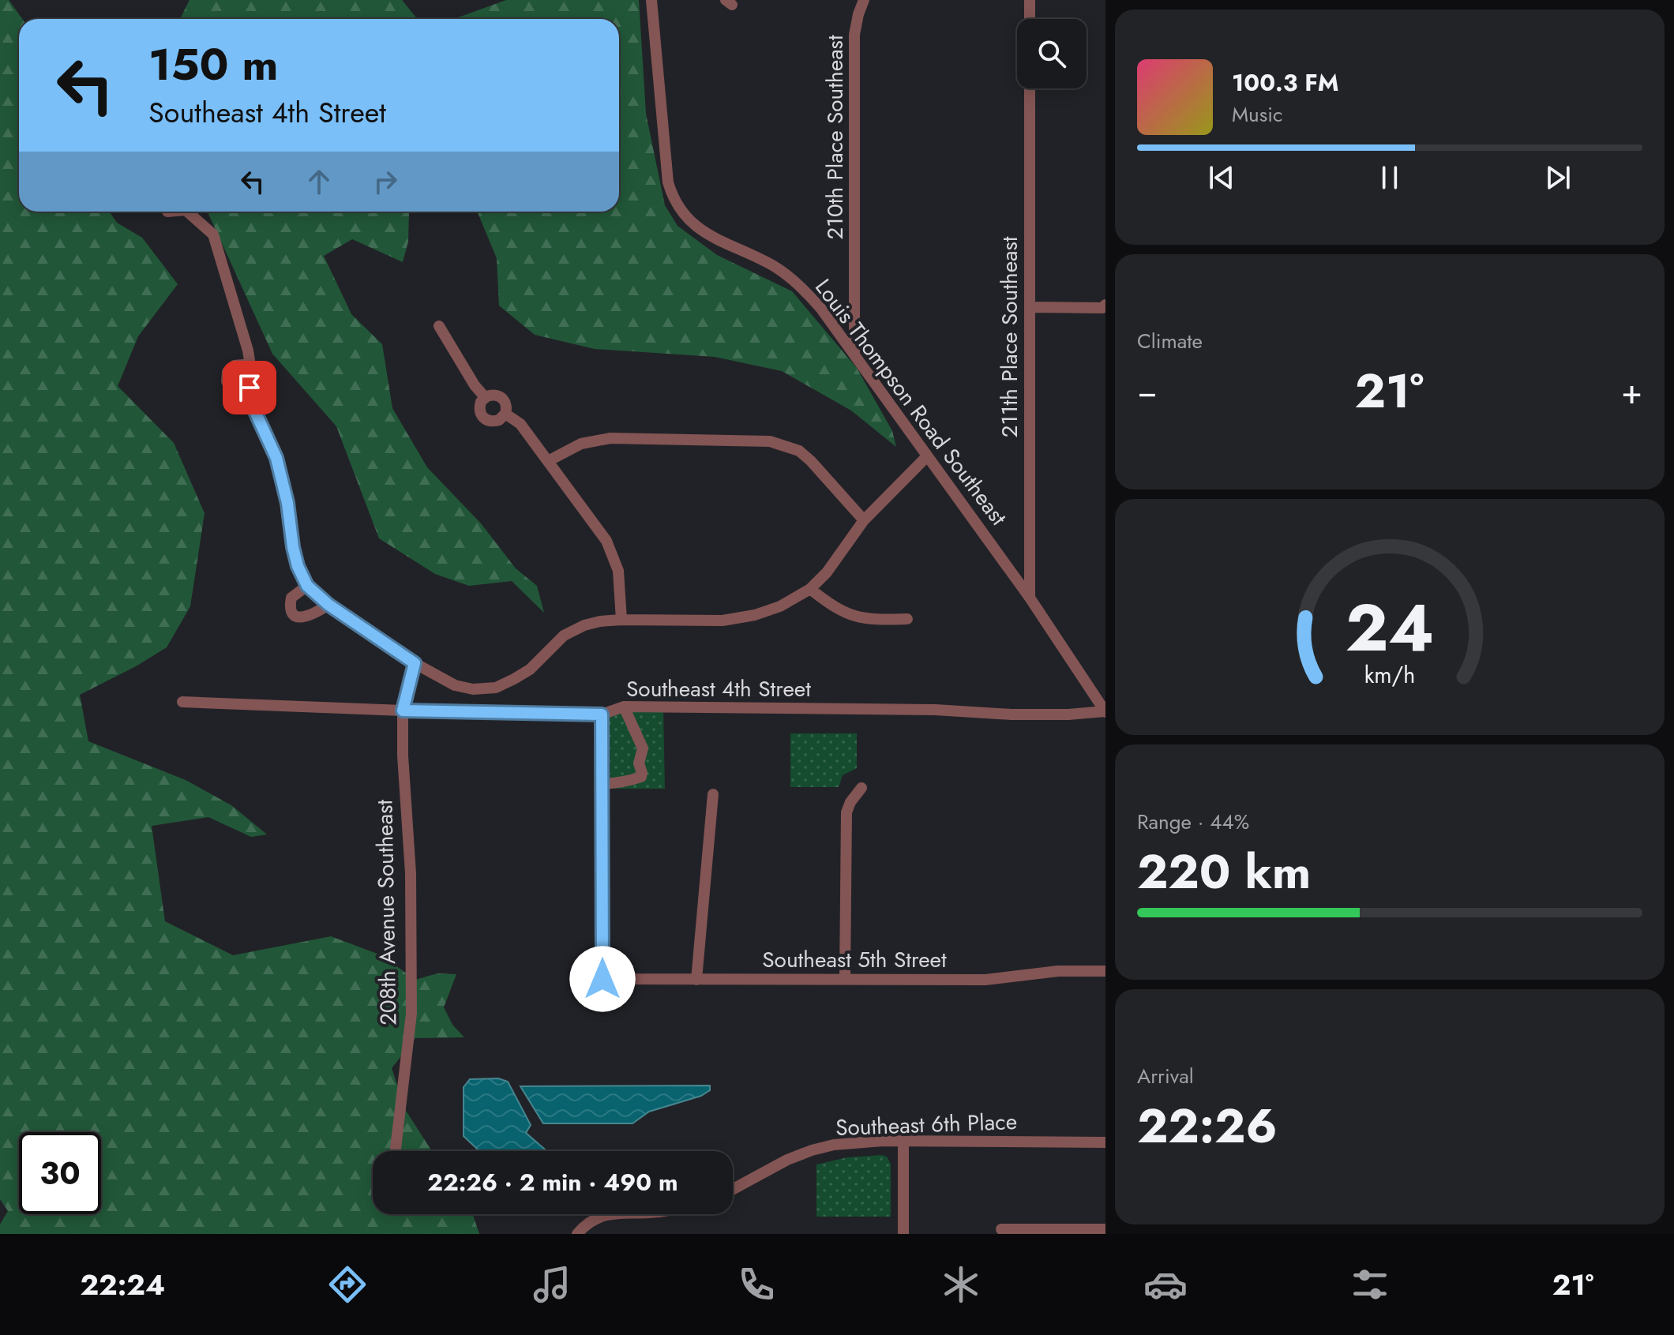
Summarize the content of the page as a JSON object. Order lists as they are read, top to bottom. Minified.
{"streets":{"street":["210th Place Southeast","211th Place Southeast","Louis Thompson Road Southeast","Southeast 4th Street","208th Avenue Southeast","Southeast 5th Street","Southeast 6th Place"]},"crossings":[["210th Place Southeast","Louis Thompson Road Southeast"],["211th Place Southeast","Louis Thompson Road Southeast"],["Louis Thompson Road Southeast","Southeast 4th Street"],["Southeast 4th Street","208th Avenue Southeast"]],"page":{"turn":["150 m","Southeast 4th Street"],"song":["100.3 FM","Music"],"tile":["Climate",["Range · 44%","220 km"],["Arrival","22:26"]],"heat":["−","21°","+"],"limit":"30","trip":"22:26 · 2 min · 490 m","tabs":["22:24","21°"],"gauge":["24","km/h"]}}
